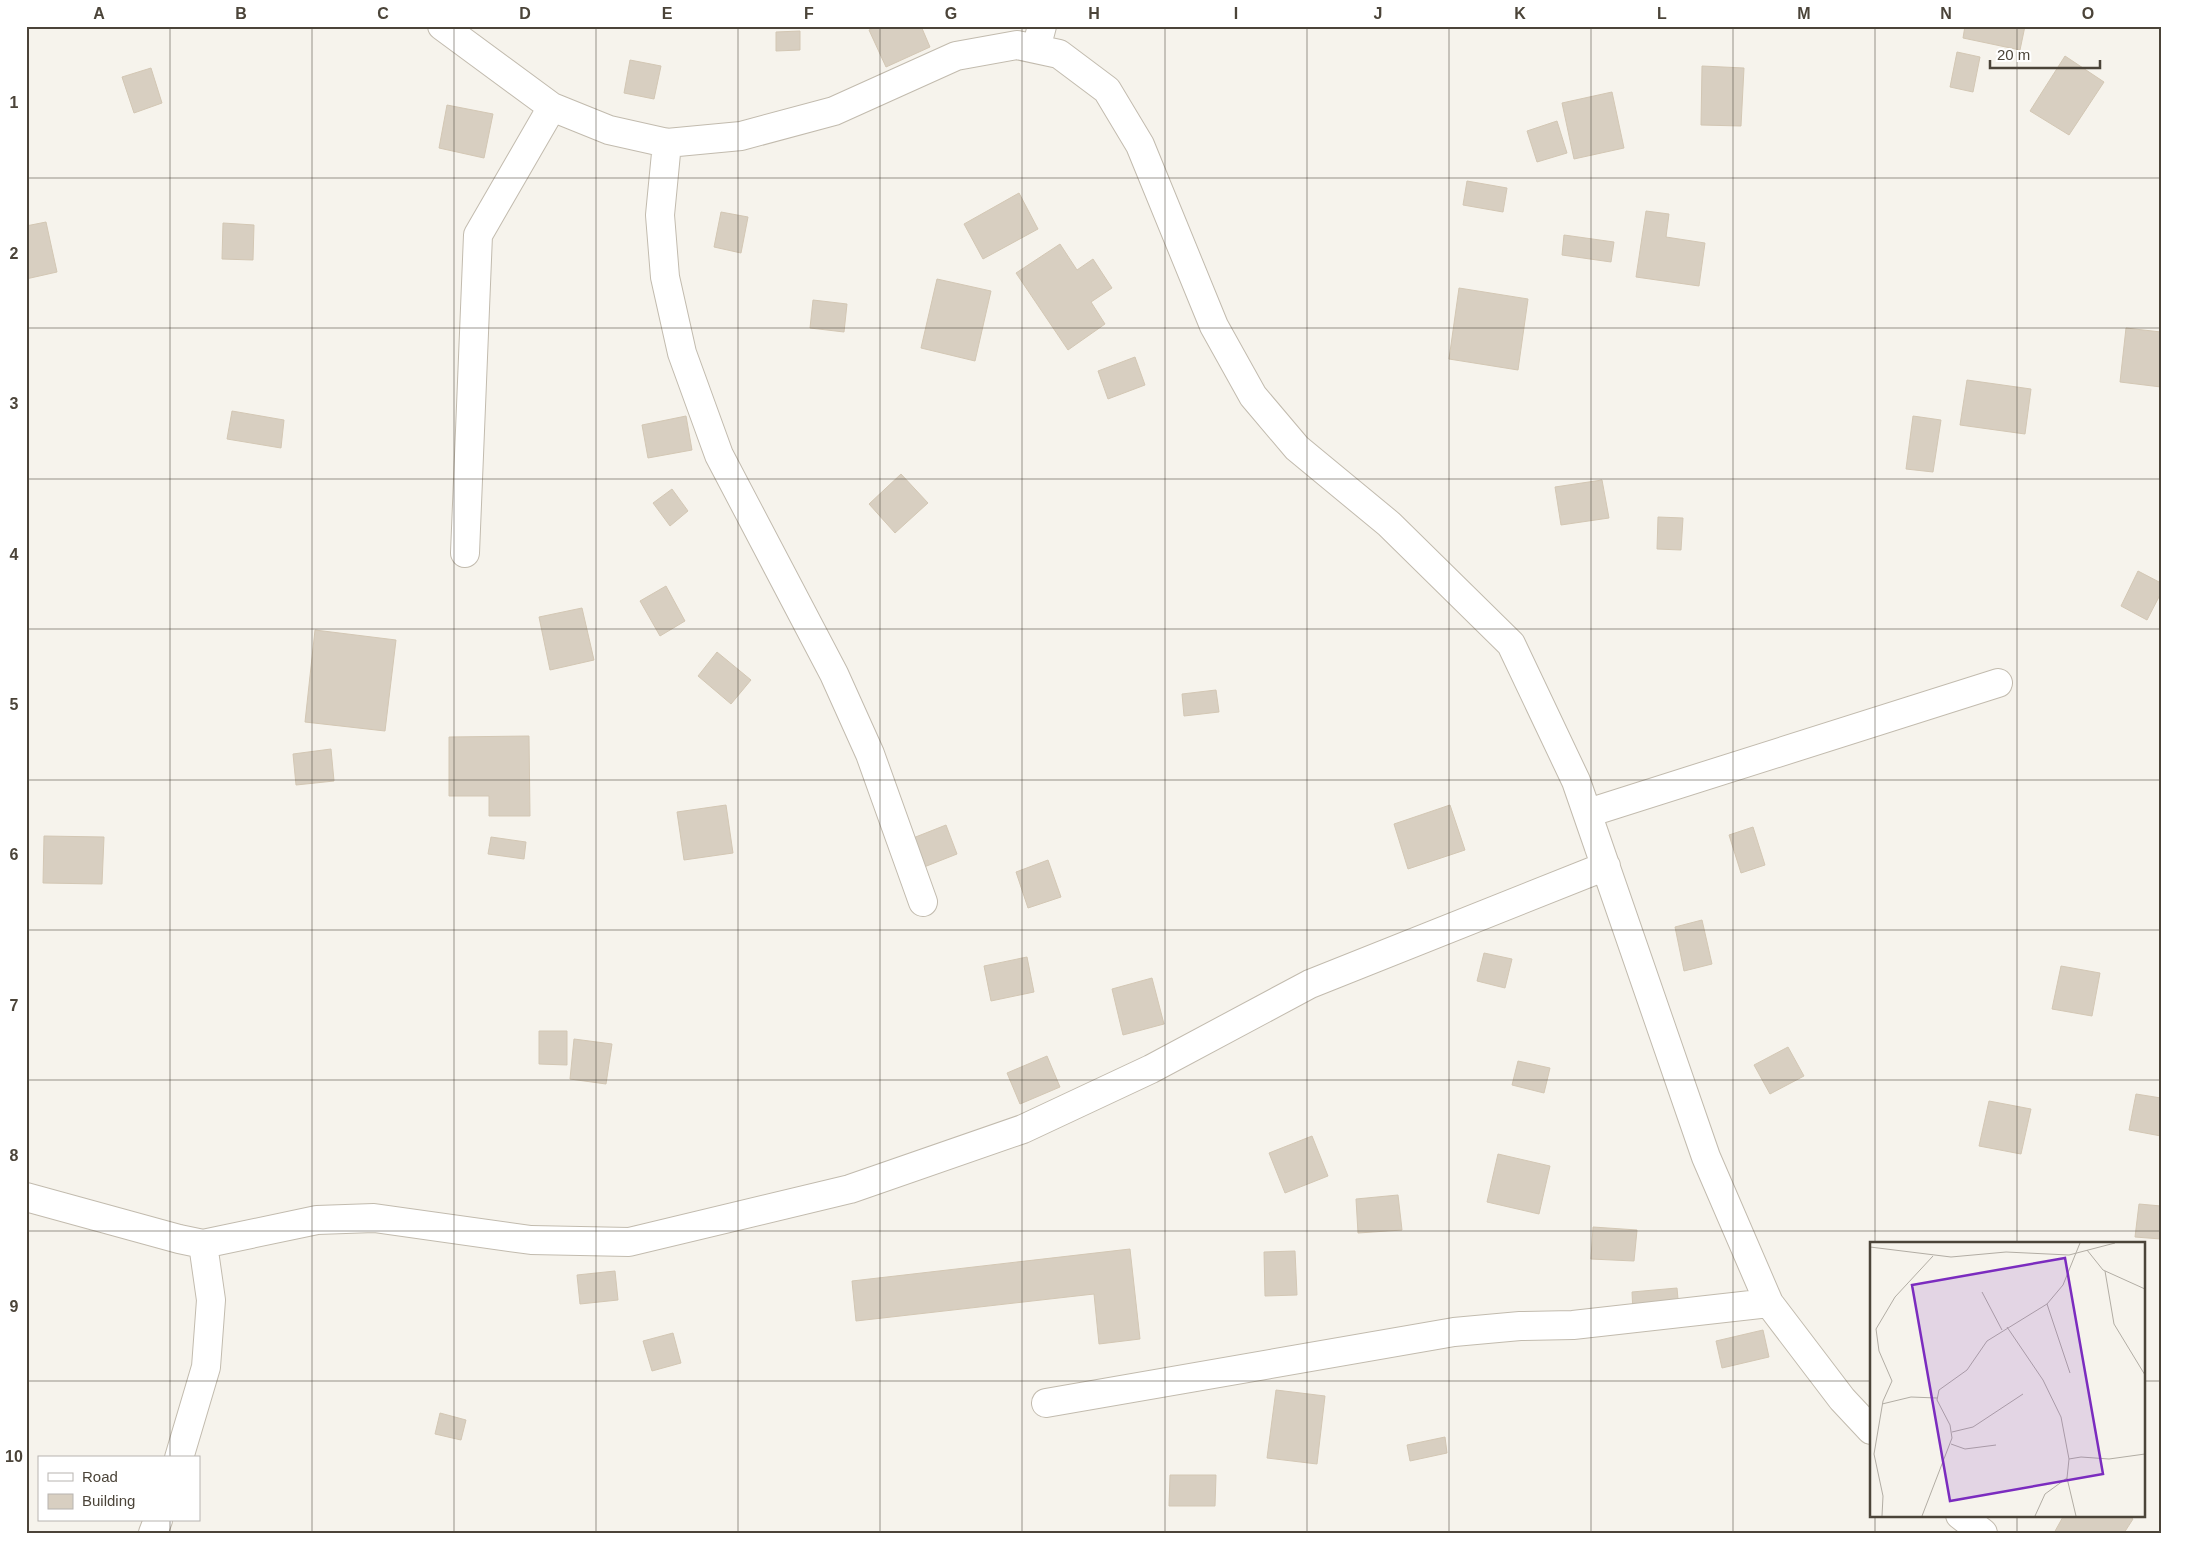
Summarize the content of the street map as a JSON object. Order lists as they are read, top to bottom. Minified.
{"legend":["Road","Building"],"scale_bar":"20 m","grid":{"columns":["A","B","C","D","E","F","G","H","I","J","K","L","M","N","O"],"rows":["1","2","3","4","5","6","7","8","9","10"]}}
